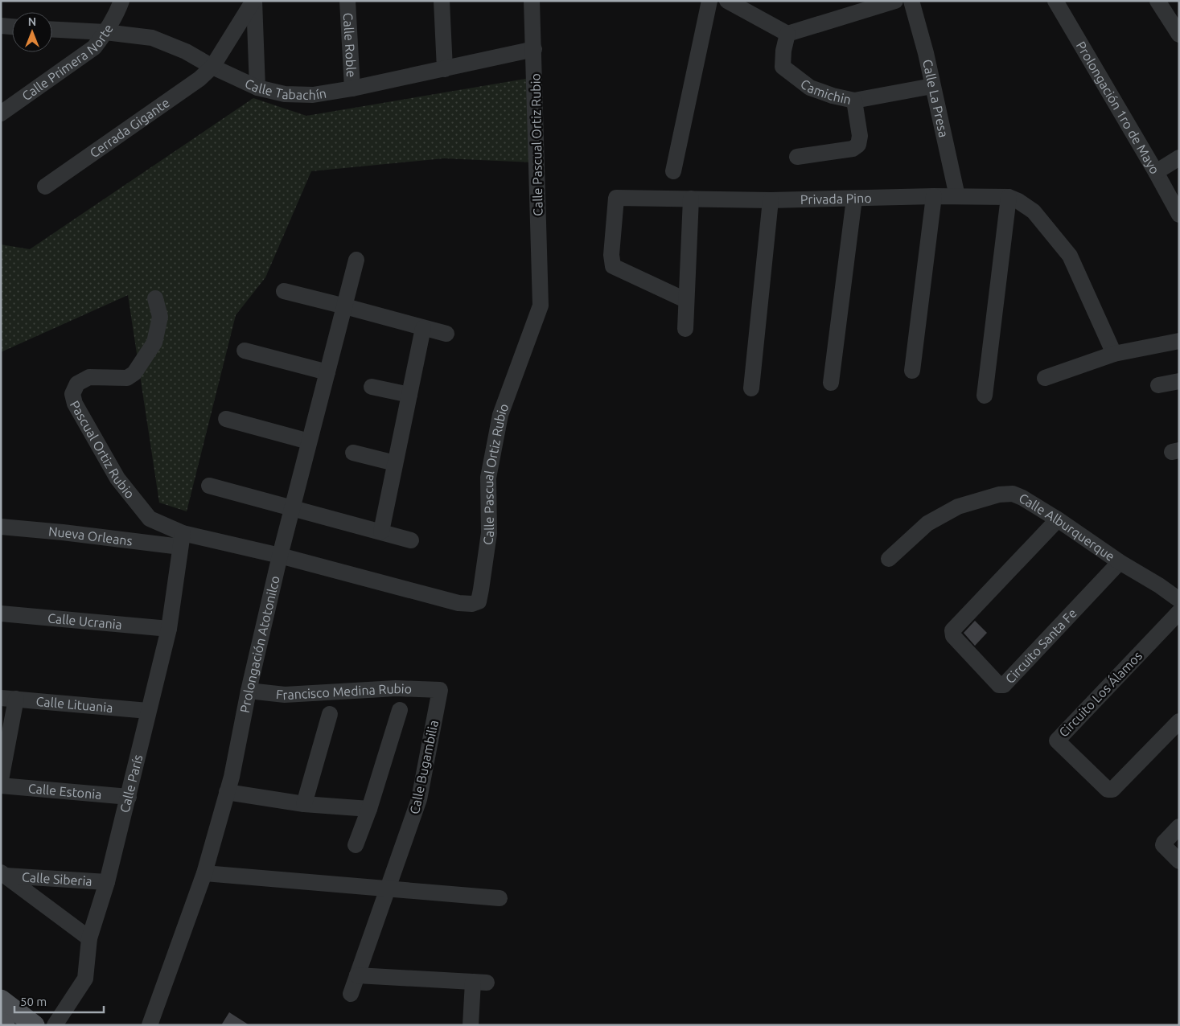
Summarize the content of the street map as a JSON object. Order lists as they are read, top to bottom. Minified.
{"streets":{"street":["Calle Roble","Calle Primera Norte","Calle Tabachín","Camichin","Calle La Presa","Prolongación 1ro de Mayo","Cerrada Gigante","Calle Pascual Ortiz Rubio","Privada Pino","Pascual Ortiz Rubio","Calle Alburquerque","Nueva Orleans","Calle Ucrania","Prolongación Atotonilco","Circuito Santa Fe","Francisco Medina Rubio","Circuito Los Álamos","Calle Lituania","Calle Bugambilia","Calle París","Calle Estonia","Calle Siberia"]},"crossings":[["Calle Roble","Calle Tabachín"],["Calle Primera Norte","Calle Tabachín"],["Calle Tabachín","Cerrada Gigante"],["Calle Tabachín","Calle Pascual Ortiz Rubio"],["Camichin","Calle La Presa"],["Calle La Presa","Privada Pino"],["Calle Pascual Ortiz Rubio","Pascual Ortiz Rubio"],["Calle Pascual Ortiz Rubio","Nueva Orleans"],["Calle Pascual Ortiz Rubio","Prolongación Atotonilco"],["Calle Pascual Ortiz Rubio","Calle París"],["Pascual Ortiz Rubio","Nueva Orleans"],["Pascual Ortiz Rubio","Calle París"],["Calle Alburquerque","Circuito Santa Fe"],["Nueva Orleans","Calle París"],["Calle Ucrania","Calle París"],["Prolongación Atotonilco","Francisco Medina Rubio"],["Francisco Medina Rubio","Calle Bugambilia"],["Calle Lituania","Calle París"],["Calle París","Calle Estonia"],["Calle París","Calle Siberia"]],"scale_bar":"50 m","north":"top"}
